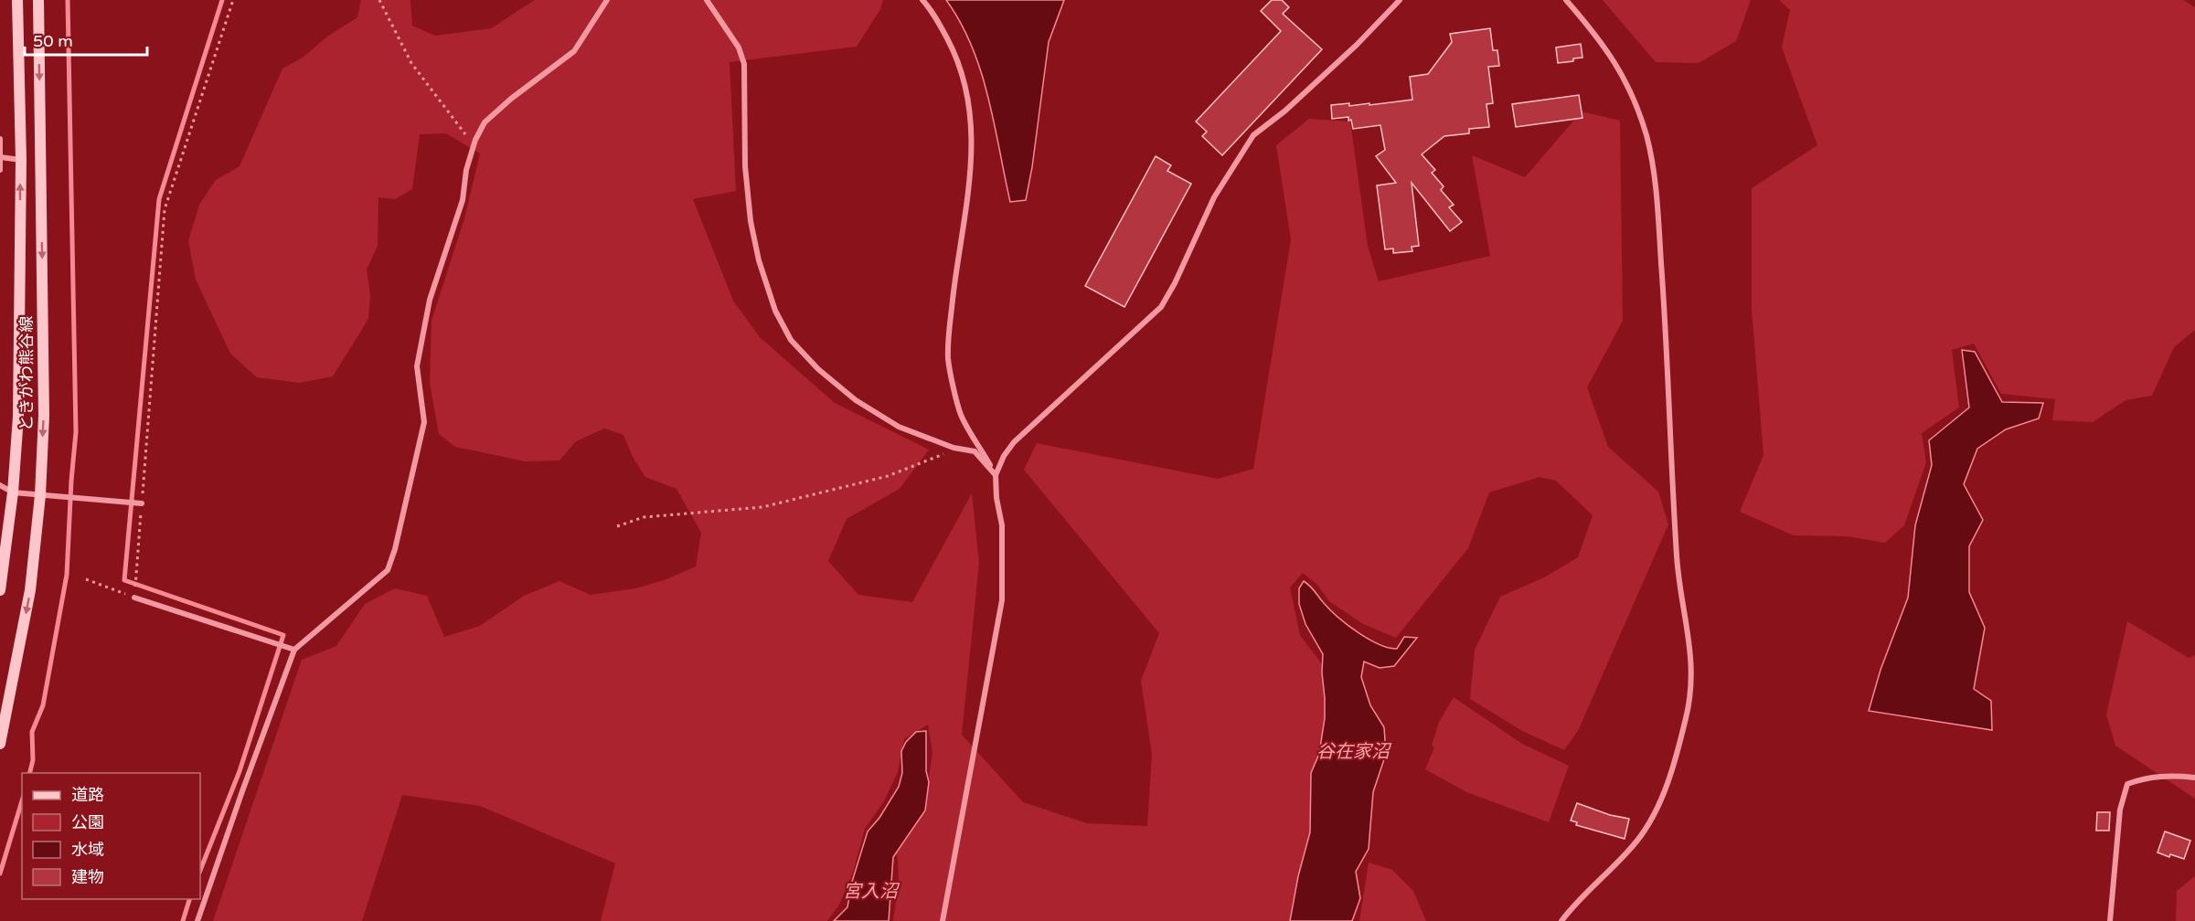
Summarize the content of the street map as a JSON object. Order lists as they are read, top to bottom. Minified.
{"streets":{"main road":["ときがわ熊谷線"]},"water":["谷在家沼","宮入沼"],"legend":["道路","公園","水域","建物"],"scale_bar":"50 m"}
